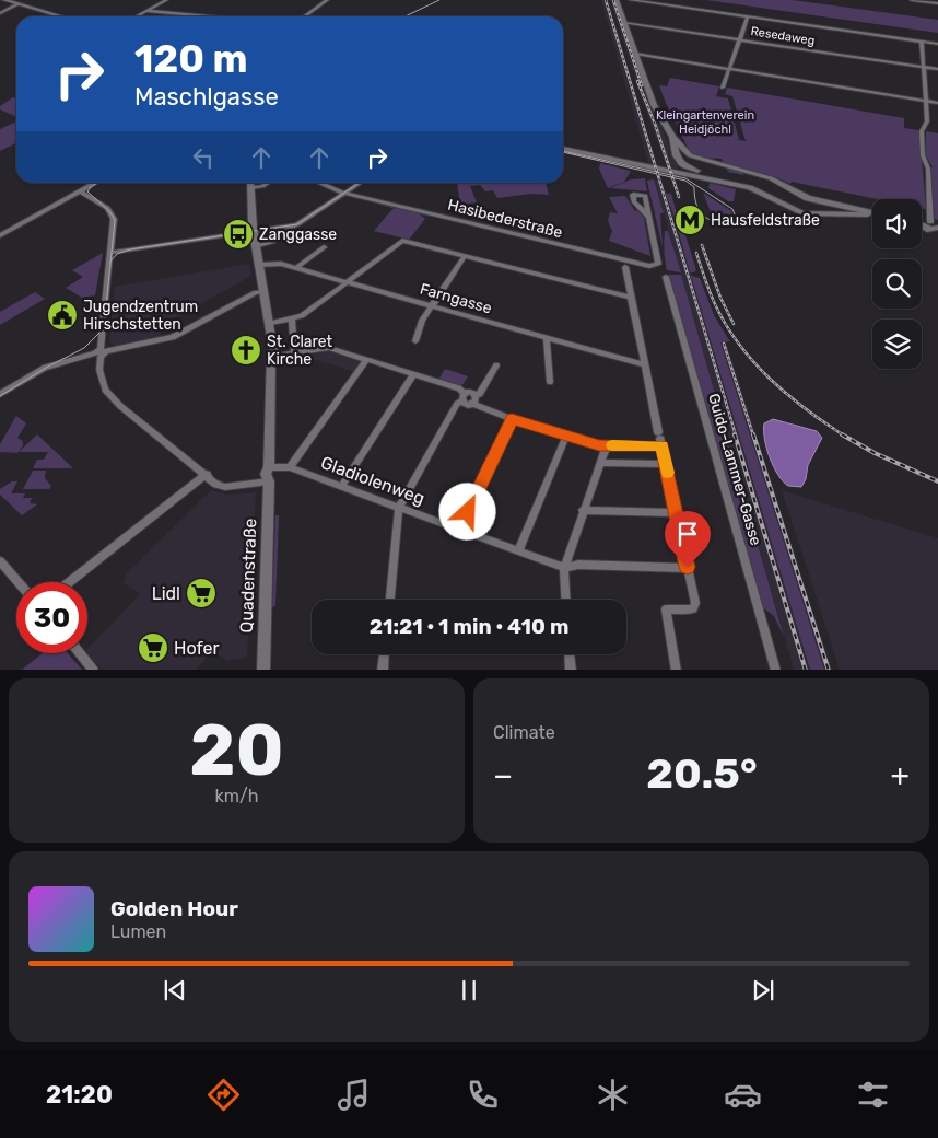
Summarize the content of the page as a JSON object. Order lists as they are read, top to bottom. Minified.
{"streets":{"street":["Resedaweg","Hasibederstraße","Farngasse","Guido-Lammer-Gasse","Gladiolenweg","Quadenstraße"]},"crossings":[["Farngasse","Quadenstraße"],["Gladiolenweg","Quadenstraße"]],"parks":["Kleingartenverein Heidjöchl"],"places":{"metro station":["Hausfeldstraße"],"bus stop":["Zanggasse"],"public building":["Jugendzentrum Hirschstetten"],"church":["St. Claret Kirche"],"supermarket":["Lidl","Hofer"]},"page":{"turn":["120 m","Maschlgasse"],"limit":"30","trip":"21:21 · 1 min · 410 m","tile":[["20","km/h"],"Climate"],"heat":["−","20.5°","+"],"song":["Golden Hour","Lumen"],"tabs":"21:20"}}
